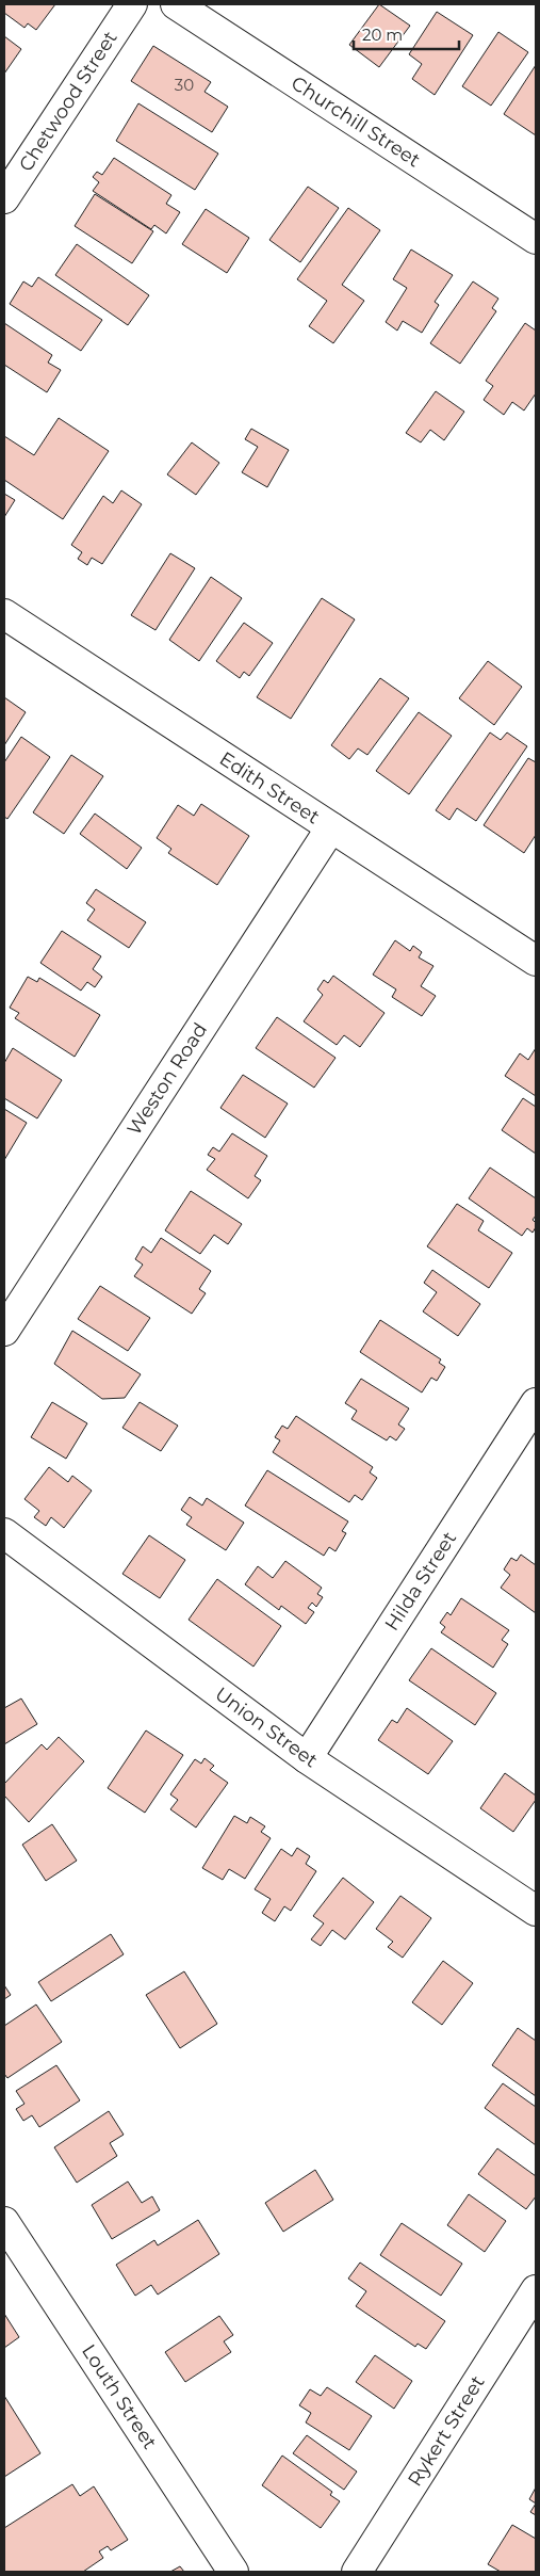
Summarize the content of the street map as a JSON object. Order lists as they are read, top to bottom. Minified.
{"streets":{"street":["Chetwood Street","Churchill Street","Edith Street","Weston Road","Hilda Street","Union Street","Louth Street","Rykert Street"]},"crossings":[["Edith Street","Weston Road"],["Hilda Street","Union Street"]],"house_numbers":["30"],"scale_bar":"20 m"}
